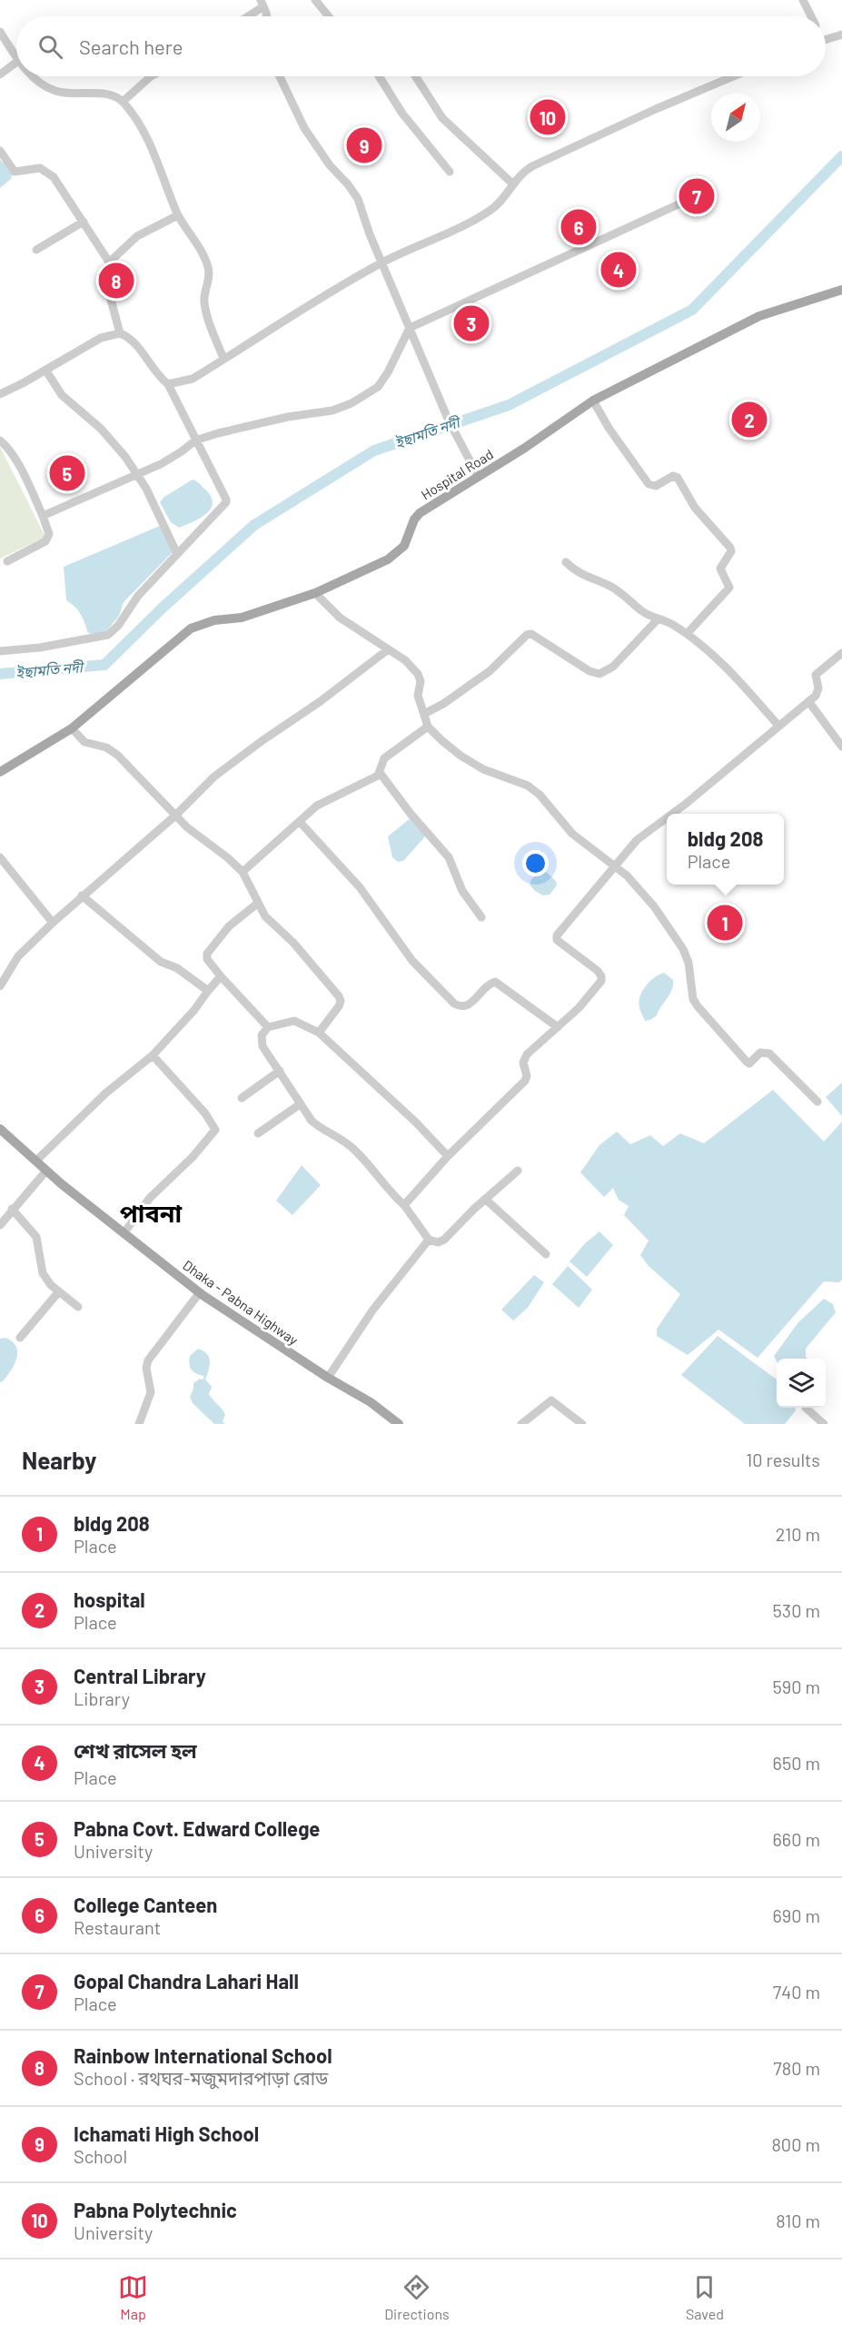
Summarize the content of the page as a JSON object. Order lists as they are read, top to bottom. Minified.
{"streets":{"main road":["Hospital Road","Dhaka - Pabna Highway"]},"districts":["পাবনা"],"water":["ইছামতি নদী"],"north":"top right","page":{"search":"Search here","pins":["10","9","7","6","4","8","3","2","5","1"],"popup":["bldg 208","Place"],"heading":["Nearby","10 results"],"list":[{"mark":"1","name":"bldg 208","note":"Place","value":"210 m"},{"mark":"2","name":"hospital","note":"Place","value":"530 m"},{"mark":"3","name":"Central Library","note":"Library","value":"590 m"},{"mark":"4","name":"শেখ রাসেল হল","note":"Place","value":"650 m"},{"mark":"5","name":"Pabna Covt. Edward College","note":"University","value":"660 m"},{"mark":"6","name":"College Canteen","note":"Restaurant","value":"690 m"},{"mark":"7","name":"Gopal Chandra Lahari Hall","note":"Place","value":"740 m"},{"mark":"8","name":"Rainbow International School","note":"School · রথঘর-মজুমদারপাড়া রোড","value":"780 m"},{"mark":"9","name":"Ichamati High School","note":"School","value":"800 m"},{"mark":"10","name":"Pabna Polytechnic","note":"University","value":"810 m"}],"nav":["Map","Directions","Saved"]}}
